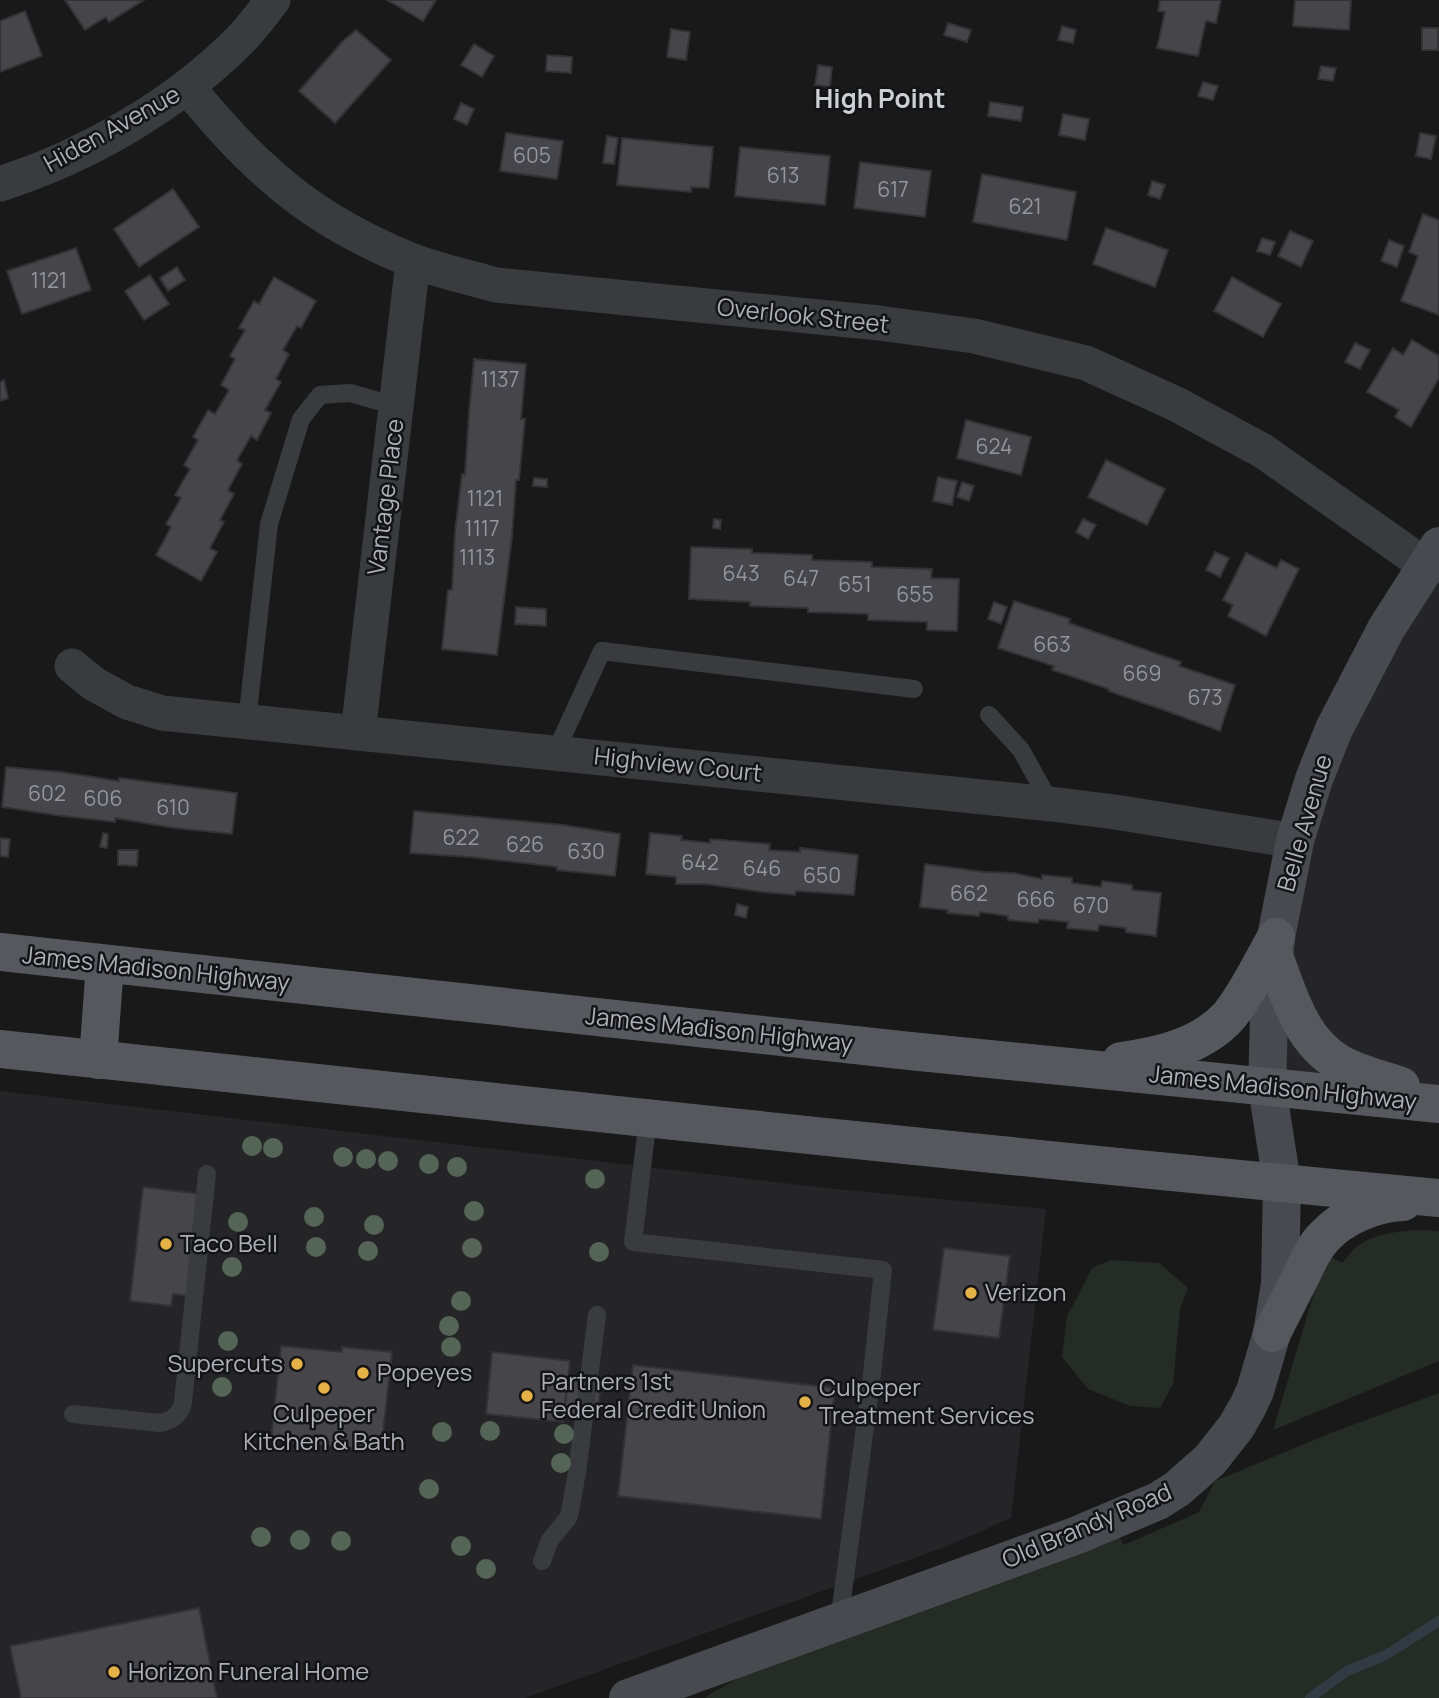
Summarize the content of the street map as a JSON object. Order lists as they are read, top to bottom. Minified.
{"streets":{"main road":["James Madison Highway"],"street":["Hiden Avenue","Overlook Street","Vantage Place","Highview Court","Belle Avenue","Old Brandy Road"]},"crossings":[["Hiden Avenue","Overlook Street"],["Overlook Street","Vantage Place"],["Overlook Street","Belle Avenue"],["Vantage Place","Highview Court"],["Highview Court","Belle Avenue"],["Belle Avenue","James Madison Highway"],["Belle Avenue","Old Brandy Road"],["James Madison Highway","Old Brandy Road"]],"districts":["High Point"],"places":["Taco Bell","Verizon","Supercuts","Popeyes","Culpeper Kitchen & Bath","Partners 1st Federal Credit Union","Culpeper Treatment Services","Horizon Funeral Home"],"house_numbers":["605","613","617","621","1121","1137","624","1121","1117","1113","643","647","651","655","663","669","673","602","606","610","622","626","630","642","646","650","662","666","670"]}
